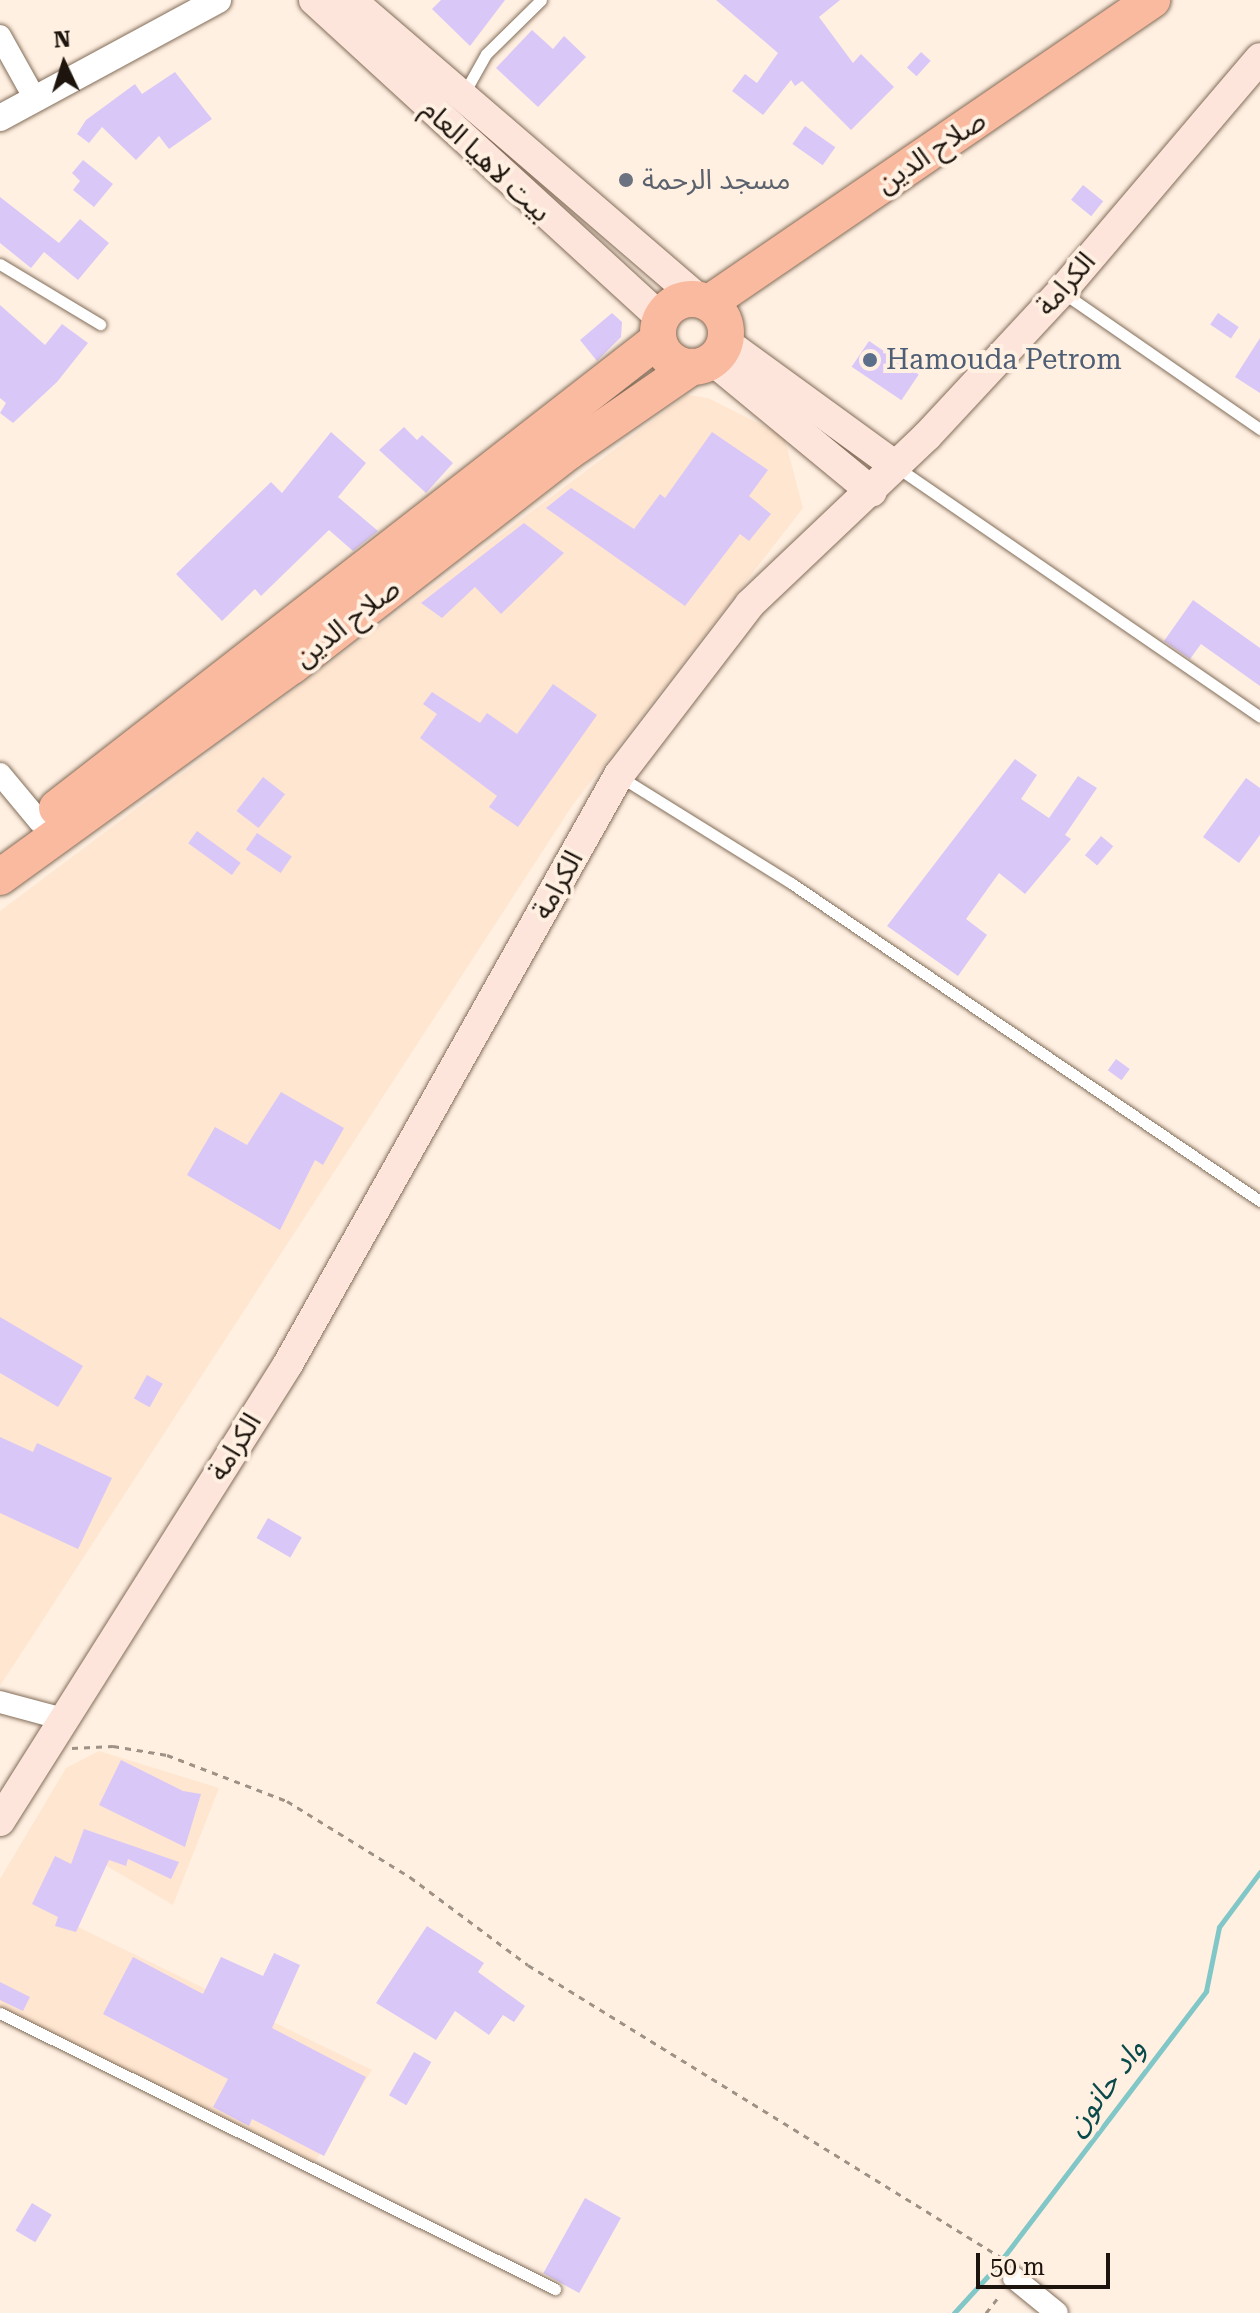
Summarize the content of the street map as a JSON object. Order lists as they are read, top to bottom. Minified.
{"streets":{"highway":["صلاح الدين"],"main road":["بيت لاهيا العام","الكرامة"]},"crossings":[["صلاح الدين","بيت لاهيا العام"]],"water":["واد حانون"],"places":["مسجد الرحمة","Hamouda Petrom"],"scale_bar":"50 m","north":"top"}
